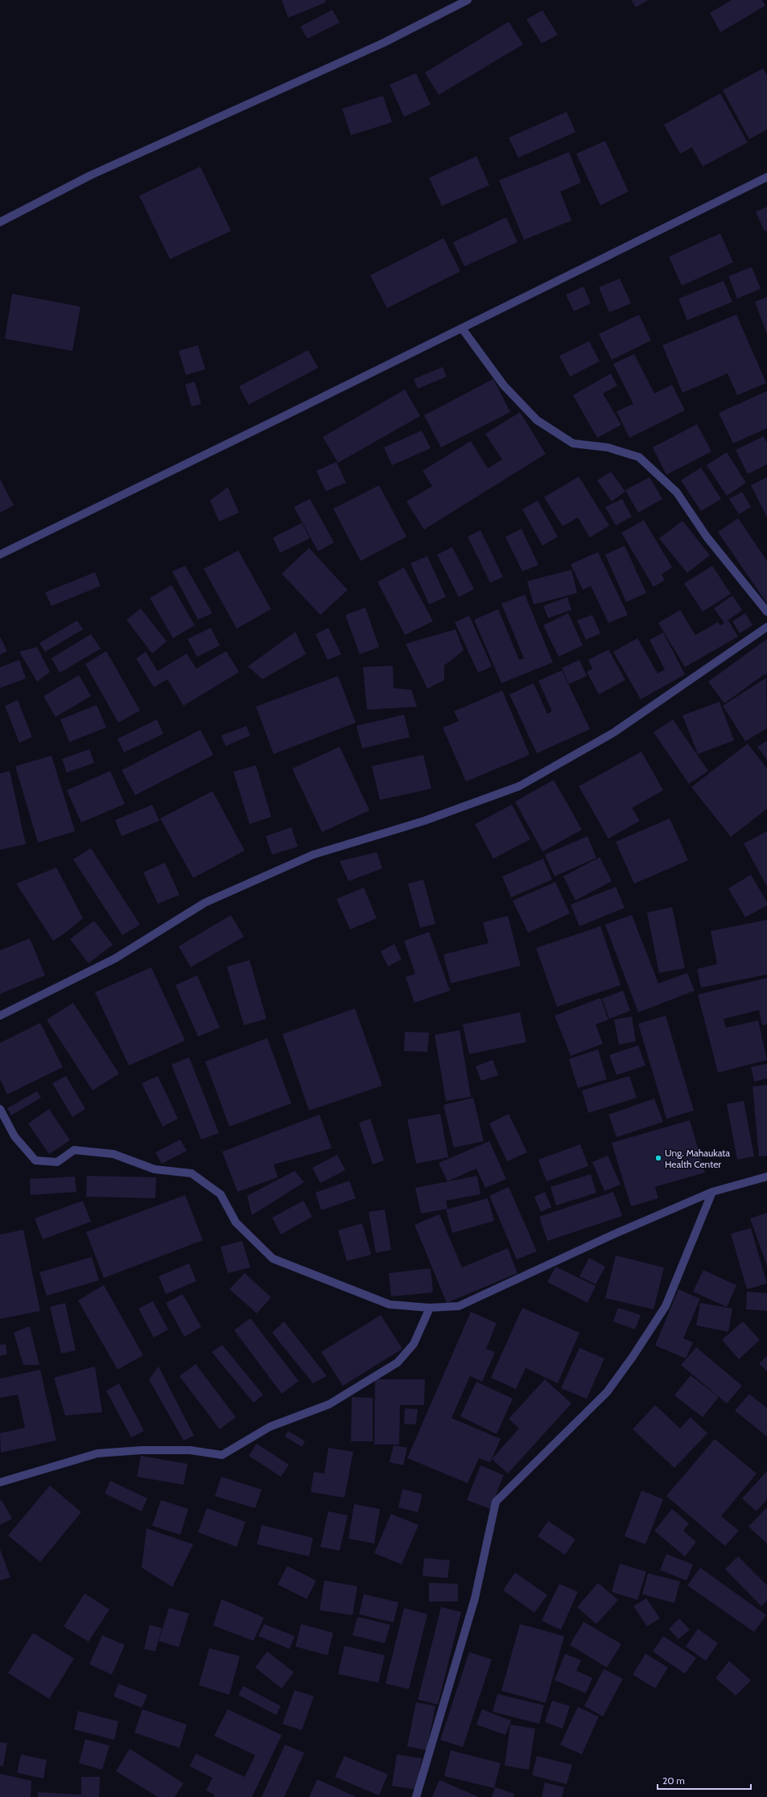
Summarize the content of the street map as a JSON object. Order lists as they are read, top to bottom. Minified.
{"places":["Ung. Mahaukata Health Center"],"scale_bar":"20 m"}
